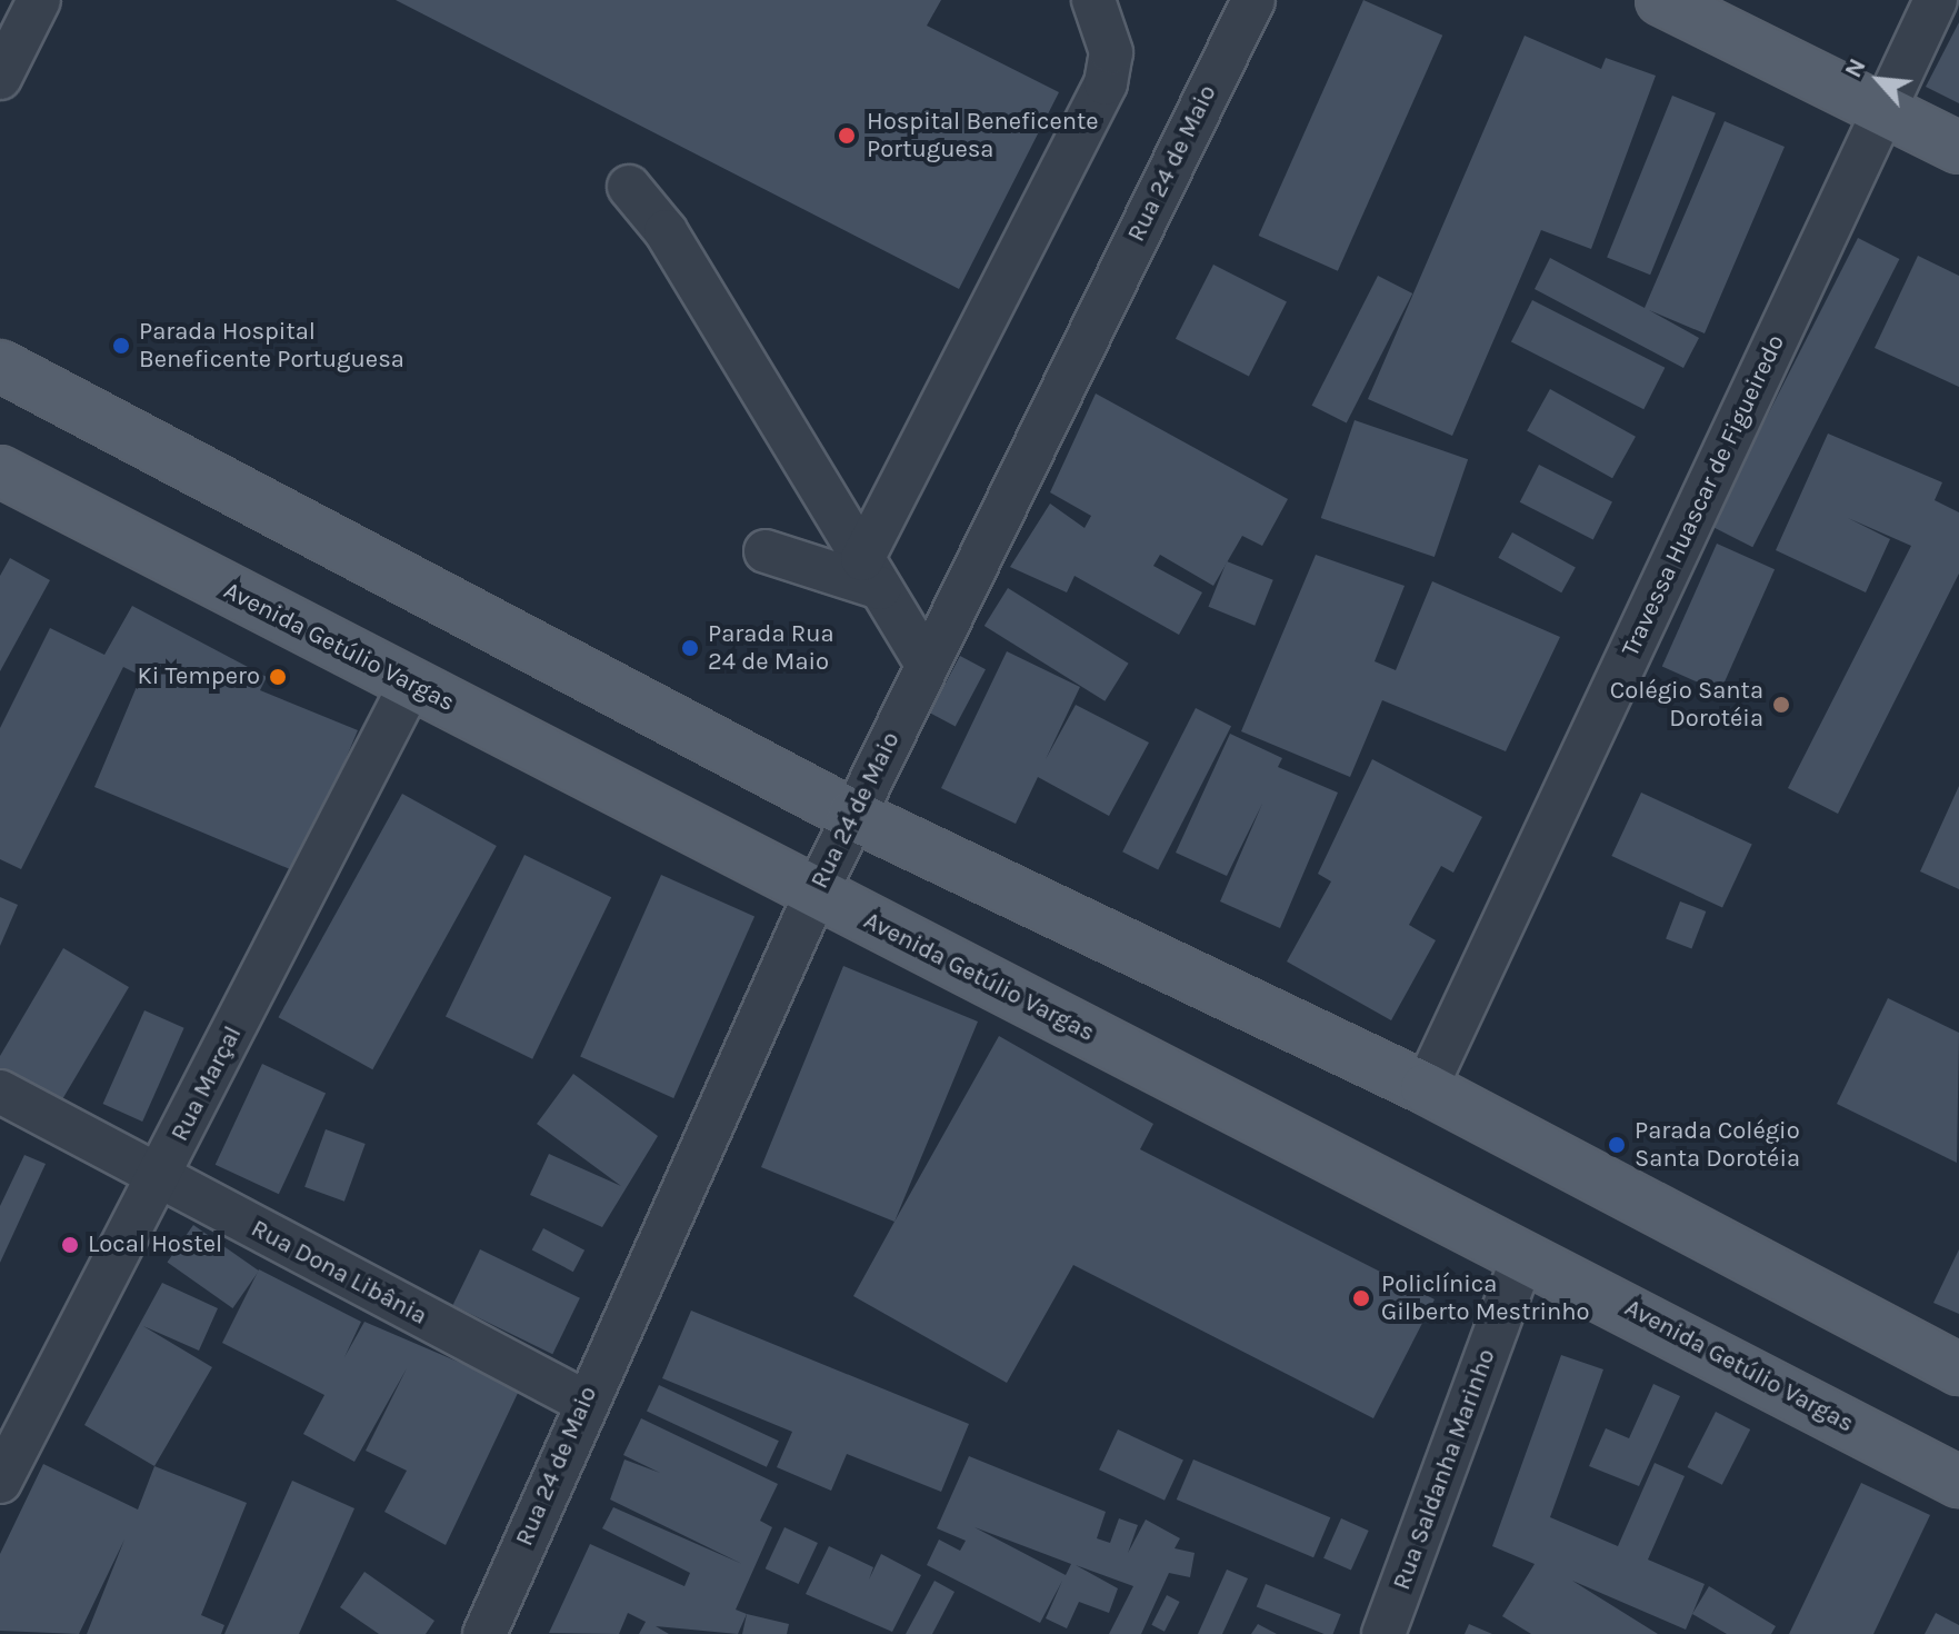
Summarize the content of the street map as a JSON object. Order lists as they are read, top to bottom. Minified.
{"streets":{"main road":["Avenida Getúlio Vargas"],"street":["Rua 24 de Maio","Travessa Huascar de Figueiredo","Rua Marçal","Rua Dona Libânia","Rua Saldanha Marinho"]},"crossings":[["Rua 24 de Maio","Avenida Getúlio Vargas"],["Rua 24 de Maio","Rua Dona Libânia"],["Avenida Getúlio Vargas","Rua Marçal"],["Avenida Getúlio Vargas","Rua Saldanha Marinho"],["Rua Marçal","Rua Dona Libânia"]],"places":["Hospital Beneficente Portuguesa","Parada Hospital Beneficente Portuguesa","Parada Rua 24 de Maio","Ki Tempero","Colégio Santa Dorotéia","Parada Colégio Santa Dorotéia","Local Hostel","Policlínica Gilberto Mestrinho"],"north":"top left"}
